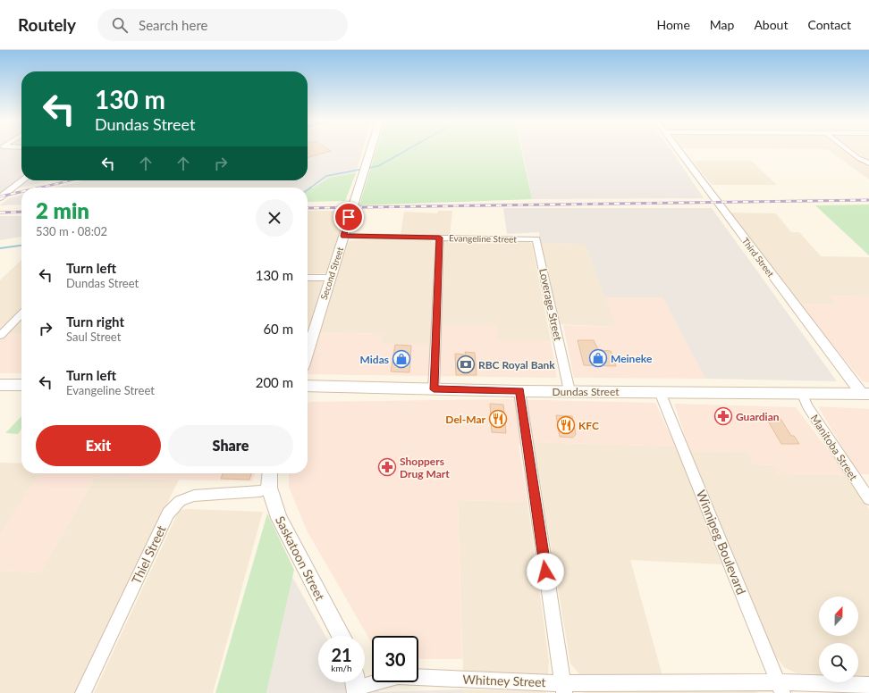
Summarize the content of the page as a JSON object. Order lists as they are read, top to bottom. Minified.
{"streets":{"main road":["Dundas Street"],"street":["Evangeline Street","Third Street","Second Street","Loverage Street","Manitoba Street","Winnipeg Boulevard","Thiel Street","Saskatoon Street","Whitney Street"]},"crossings":[["Evangeline Street","Second Street"],["Evangeline Street","Loverage Street"],["Third Street","Dundas Street"],["Loverage Street","Dundas Street"],["Dundas Street","Manitoba Street"],["Dundas Street","Winnipeg Boulevard"],["Winnipeg Boulevard","Whitney Street"],["Thiel Street","Saskatoon Street"]],"places":{"shop":["Meineke","Midas"],"bank":["RBC Royal Bank"],"pharmacy":["Guardian","Shoppers Drug Mart"],"restaurant":["Del-Mar","KFC"]},"north":"top","page":{"header":"Routely","search":"Search here","nav":["Home","Map","About","Contact"],"turn":["130 m","Dundas Street"],"heading":["2 min","530 m · 08:02"],"list":[{"name":"Turn left","note":"Dundas Street","value":"130 m"},{"name":"Turn right","note":"Saul Street","value":"60 m"},{"name":"Turn left","note":"Evangeline Street","value":"200 m"}],"buttons":["Exit","Share"],"speed":"21 km/h","limit":"30"}}
